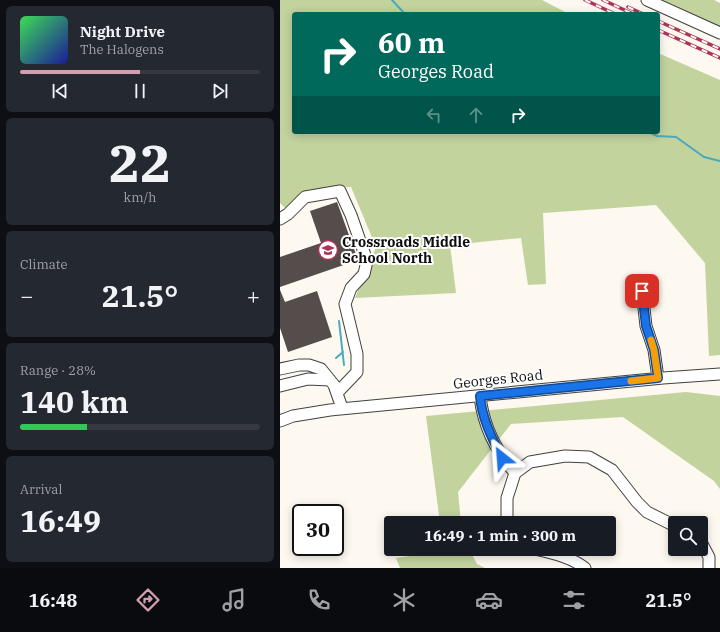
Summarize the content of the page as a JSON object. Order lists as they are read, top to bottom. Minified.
{"streets":{"street":["Georges Road"]},"places":{"school or university":["Crossroads Middle School North"]},"page":{"turn":["60 m","Georges Road"],"song":["Night Drive","The Halogens"],"tile":[["22","km/h"],"Climate",["Range · 28%","140 km"],["Arrival","16:49"]],"heat":["−","21.5°","+"],"limit":"30","trip":"16:49 · 1 min · 300 m","tabs":["16:48","21.5°"]}}
